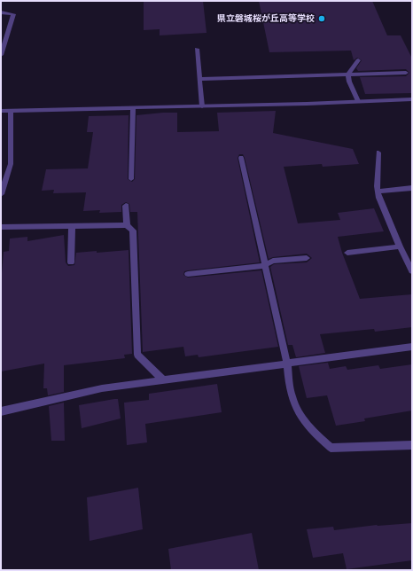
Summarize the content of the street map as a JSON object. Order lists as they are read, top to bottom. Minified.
{"places":["県立磐城桜が丘高等学校"]}
